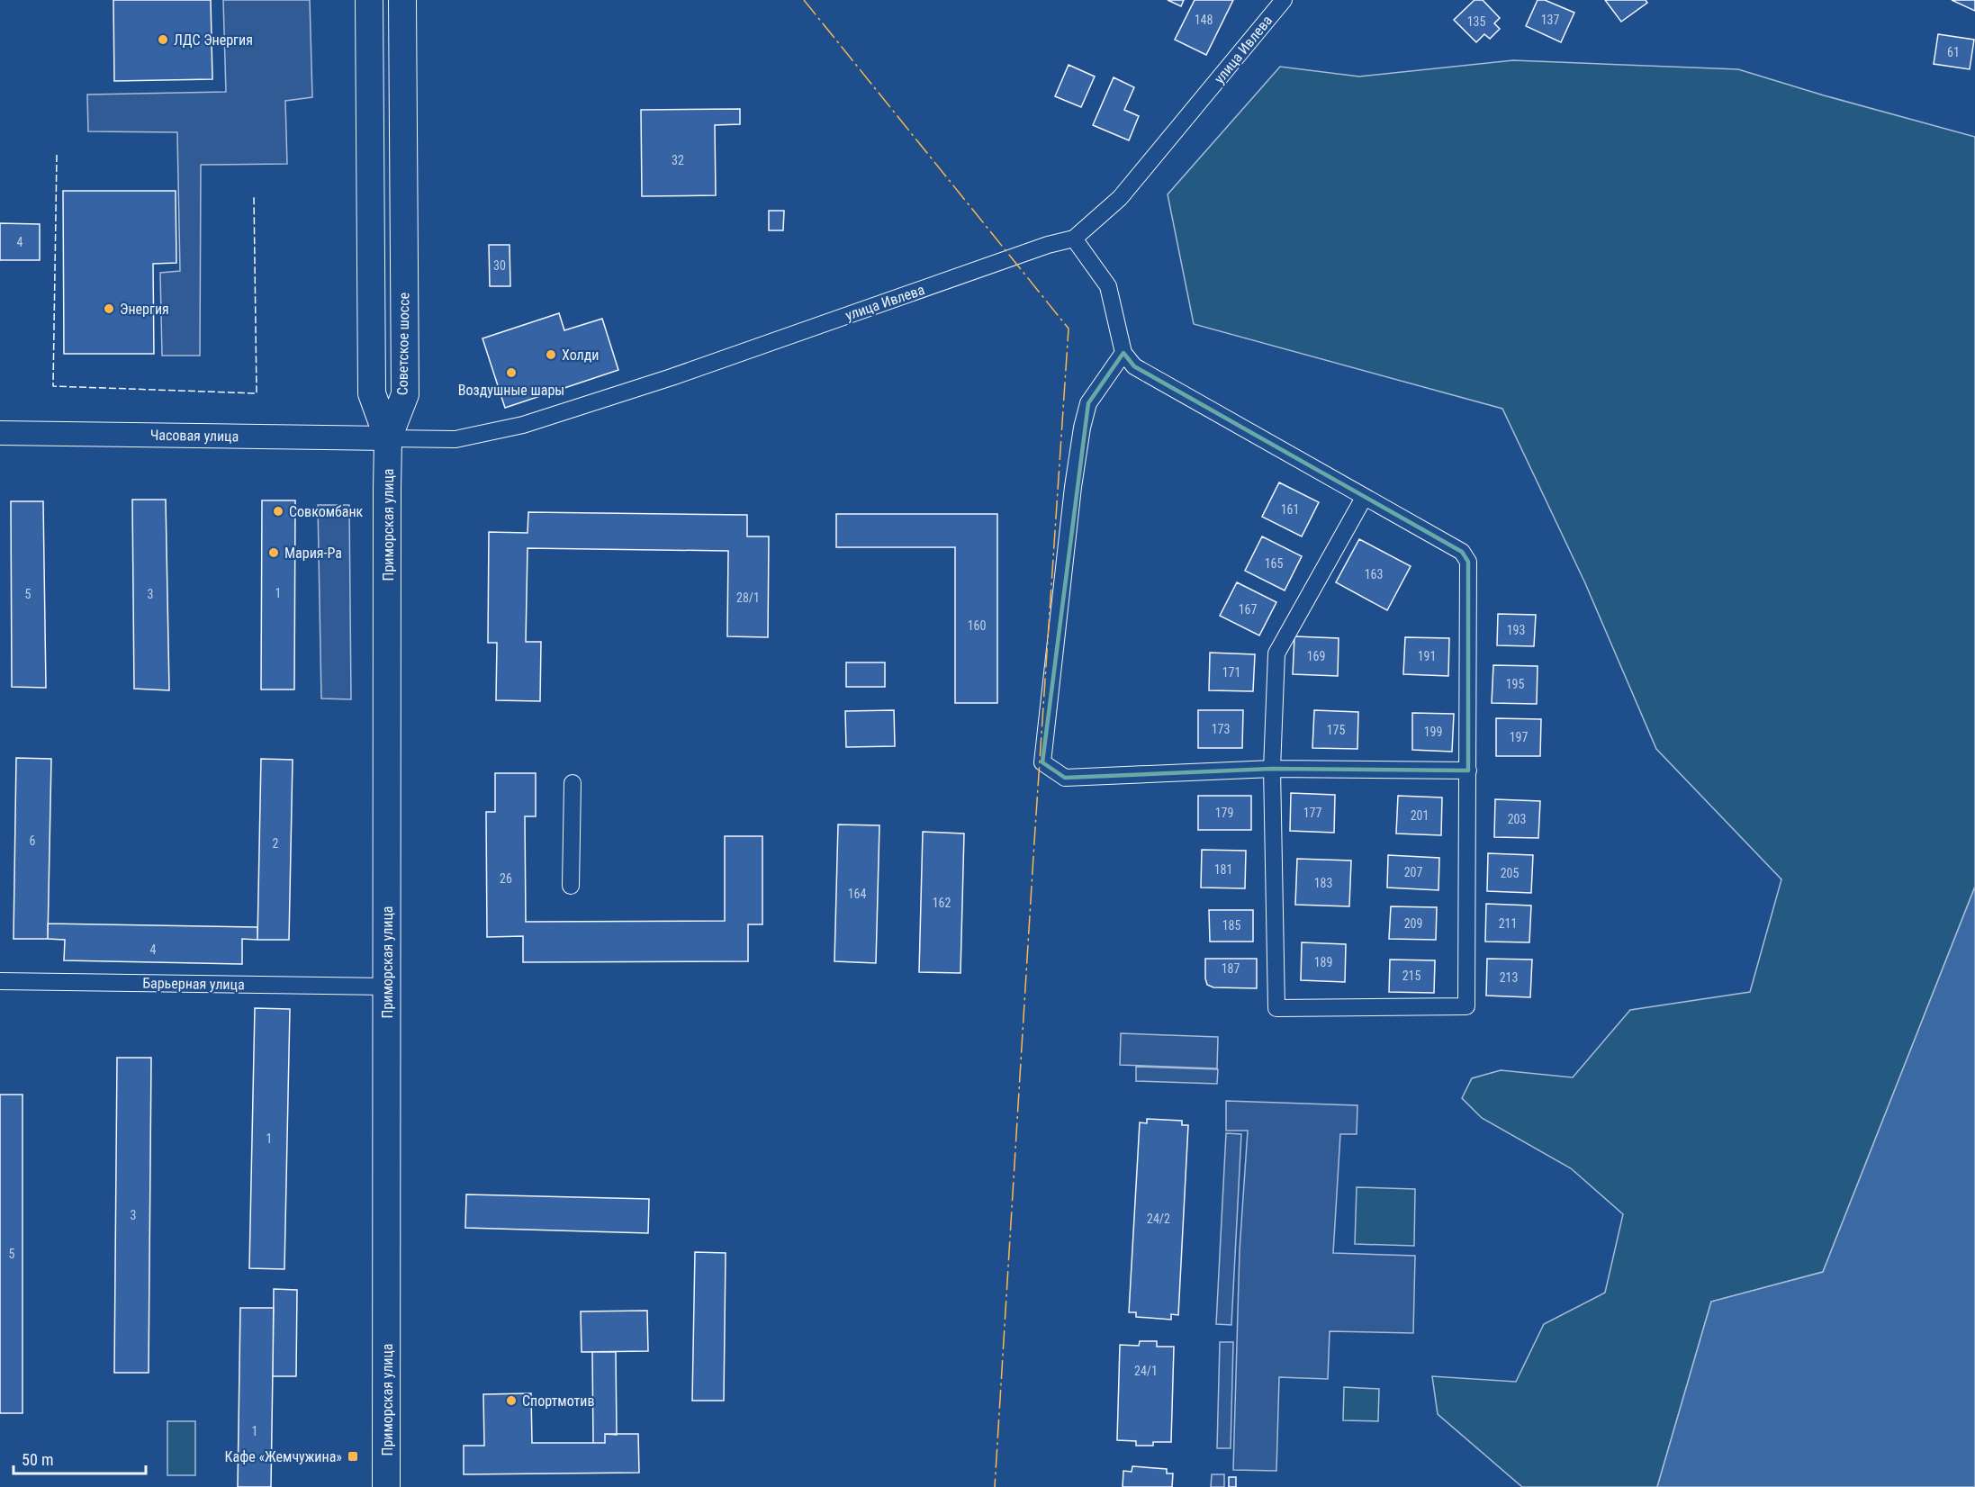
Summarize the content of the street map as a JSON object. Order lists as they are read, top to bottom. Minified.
{"streets":{"highway":["Советское шоссе","Приморская улица"],"main road":["Часовая улица"],"street":["улица Ивлева","Барьерная улица"]},"crossings":[["улица Ивлева","Советское шоссе"],["улица Ивлева","Часовая улица"],["улица Ивлева","Приморская улица"],["Советское шоссе","Часовая улица"],["Советское шоссе","Приморская улица"],["Часовая улица","Приморская улица"],["Приморская улица","Барьерная улица"]],"places":{"other":["ЛДС Энергия","Энергия","Холди","Воздушные шары","Совкомбанк","Мария-Ра","Спортмотив"],"transit":["Кафе «Жемчужина»"]},"house_numbers":["148","137","135","61","32","4","30","161","165","163","1","5","3","28/1","167","160","193","169","191","171","195","173","175","199","197","179","177","201","203","6","2","181","207","205","26","183","164","162","209","211","185","4","189","187","215","213","1","3","24/2","5","24/1","1"],"scale_bar":"50 m"}
